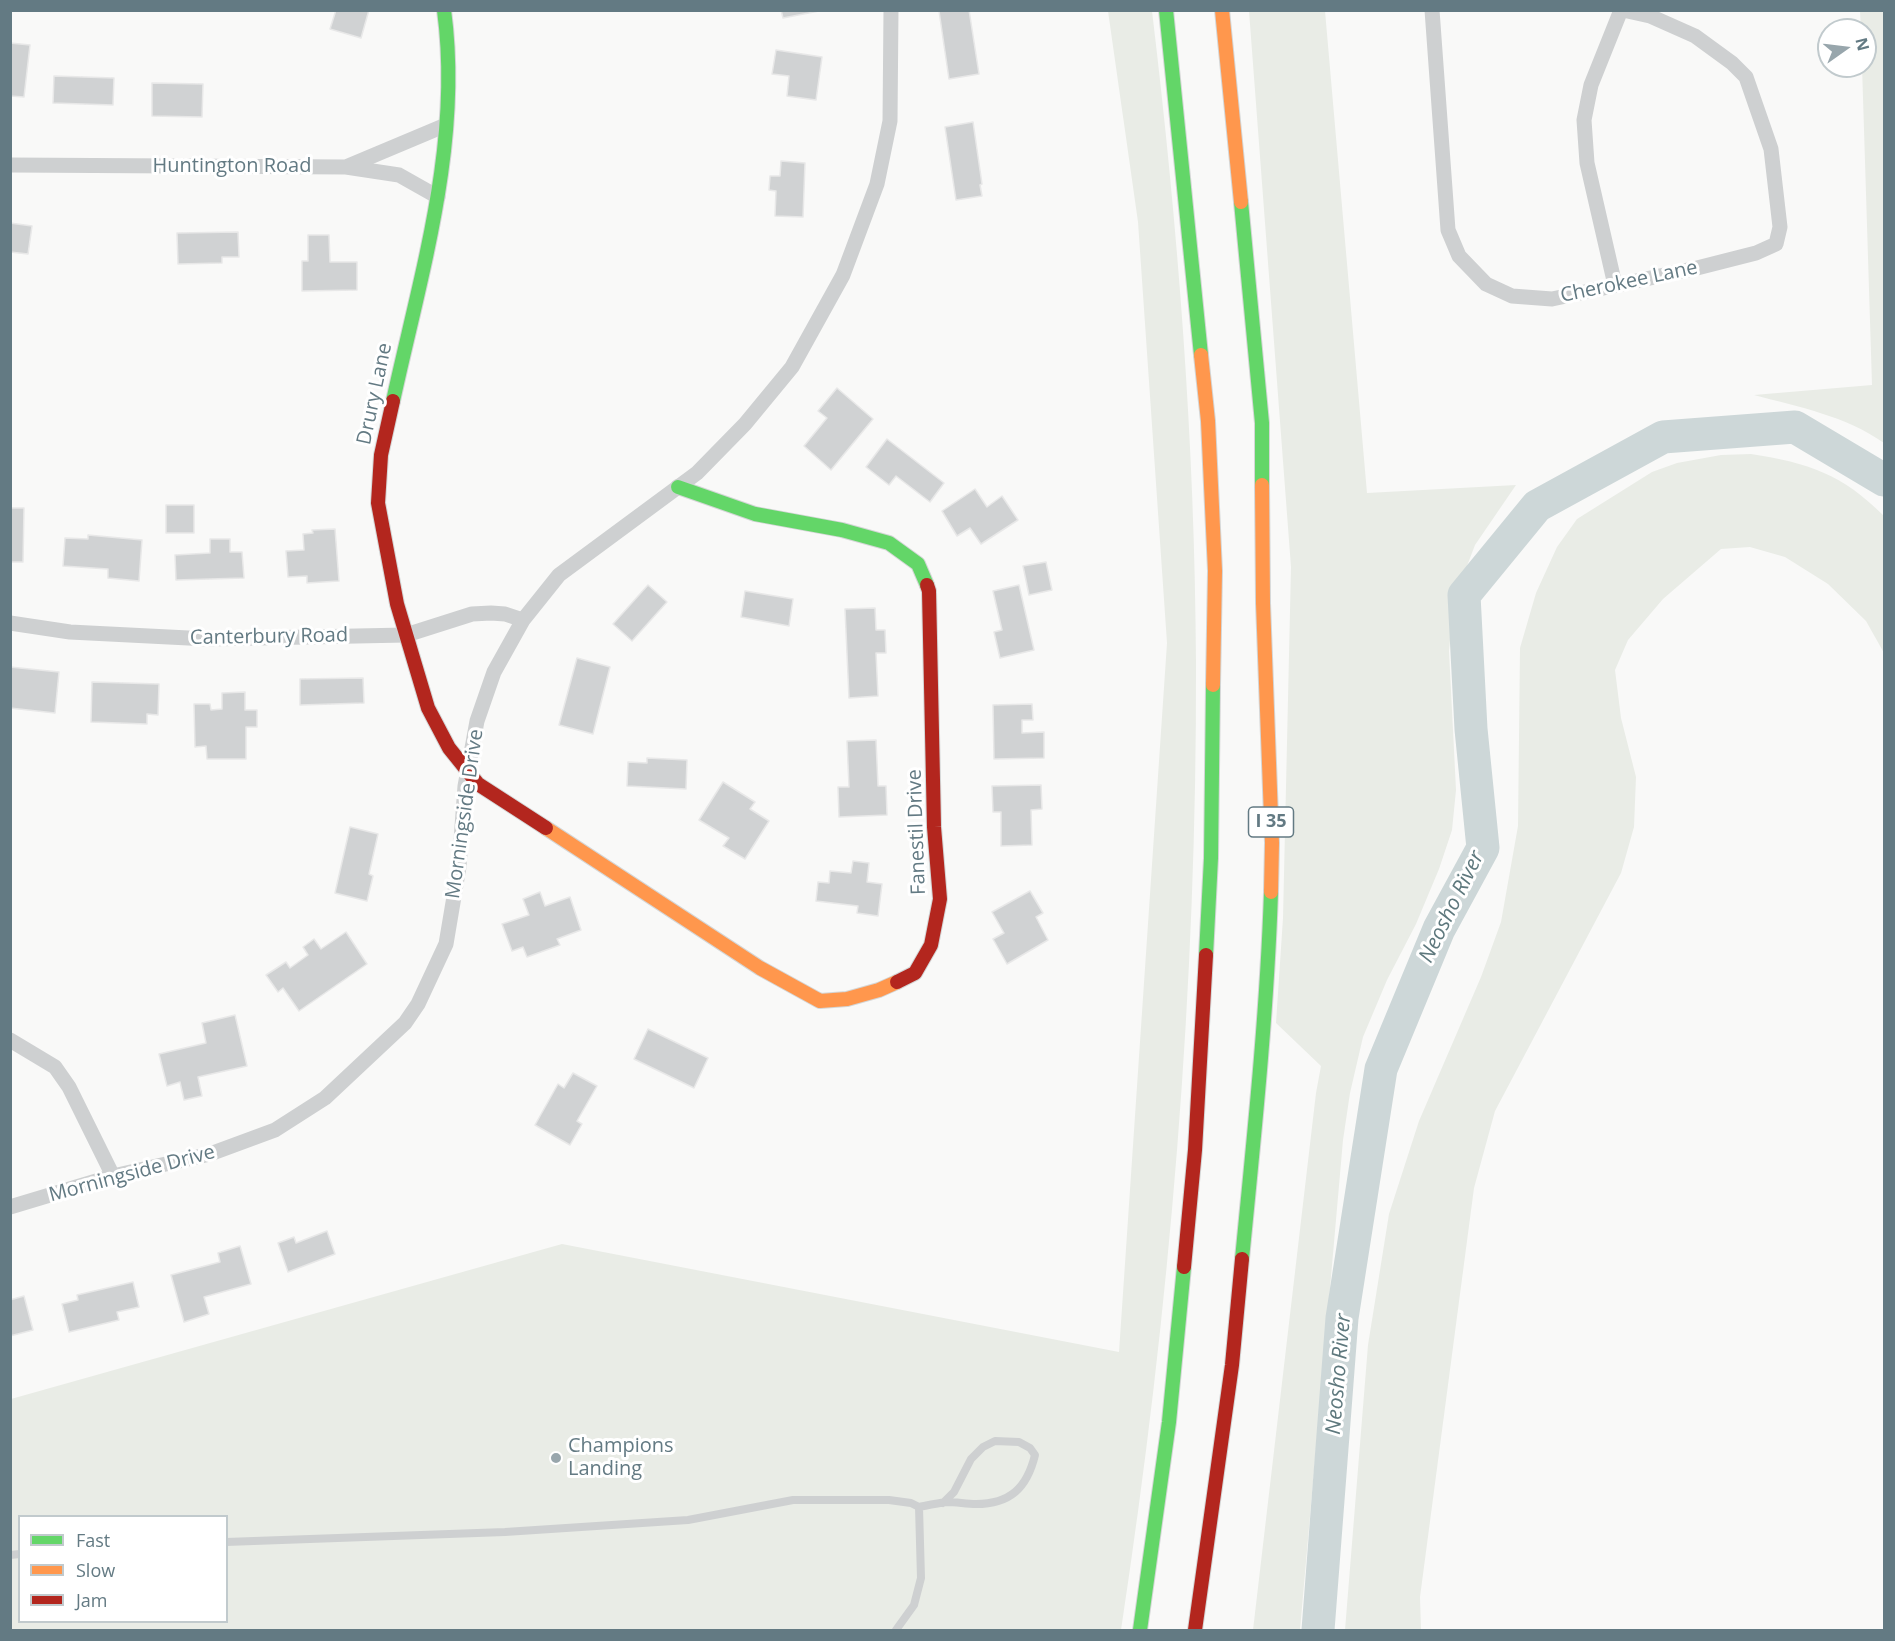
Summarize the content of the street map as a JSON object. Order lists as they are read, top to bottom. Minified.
{"streets":{"main road":["Drury Lane","I 35","Fanestil Drive"],"street":["Huntington Road","Cherokee Lane","Canterbury Road","Morningside Drive"]},"crossings":[["Huntington Road","Drury Lane"],["Drury Lane","Canterbury Road"],["Drury Lane","Morningside Drive"],["Drury Lane","Fanestil Drive"],["Canterbury Road","Morningside Drive"],["Morningside Drive","Fanestil Drive"]],"water":["Neosho River"],"places":["Champions Landing"],"legend":["Fast","Slow","Jam"],"north":"right"}
